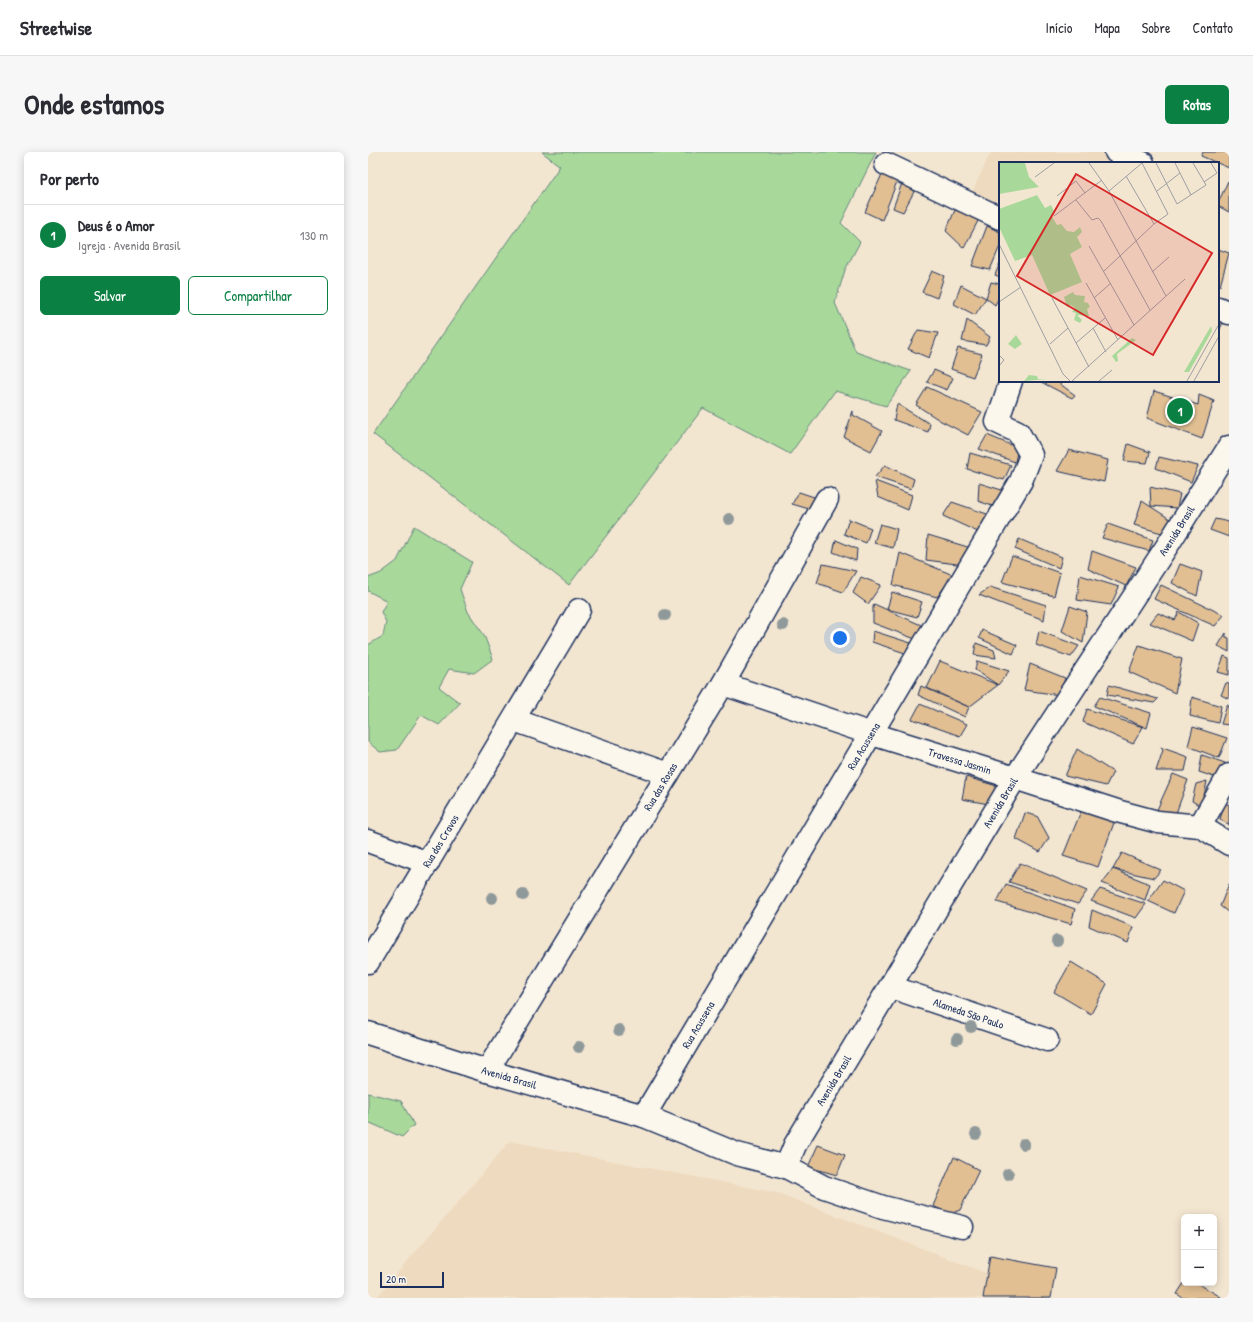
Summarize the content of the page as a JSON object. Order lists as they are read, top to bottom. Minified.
{"streets":{"street":["Avenida Brasil","Rua Acussena","Travessa Jasmin","Rua das Rosas","Rua dos Cravos","Alameda São Paulo"]},"crossings":[["Avenida Brasil","Rua Acussena"],["Avenida Brasil","Travessa Jasmin"],["Avenida Brasil","Rua das Rosas"],["Avenida Brasil","Alameda São Paulo"],["Rua Acussena","Travessa Jasmin"],["Travessa Jasmin","Rua das Rosas"]],"scale_bar":"20 m","page":{"header":"Streetwise","nav":["Início","Mapa","Sobre","Contato"],"title":"Onde estamos","buttons":["Rotas",["Salvar","Compartilhar"]],"heading":"Por perto","list":[{"mark":"1","name":"Deus é o Amor","note":"Igreja · Avenida Brasil","value":"130 m"}],"pins":"1","map_buttons":["+","−"],"scale":"20 m"}}
